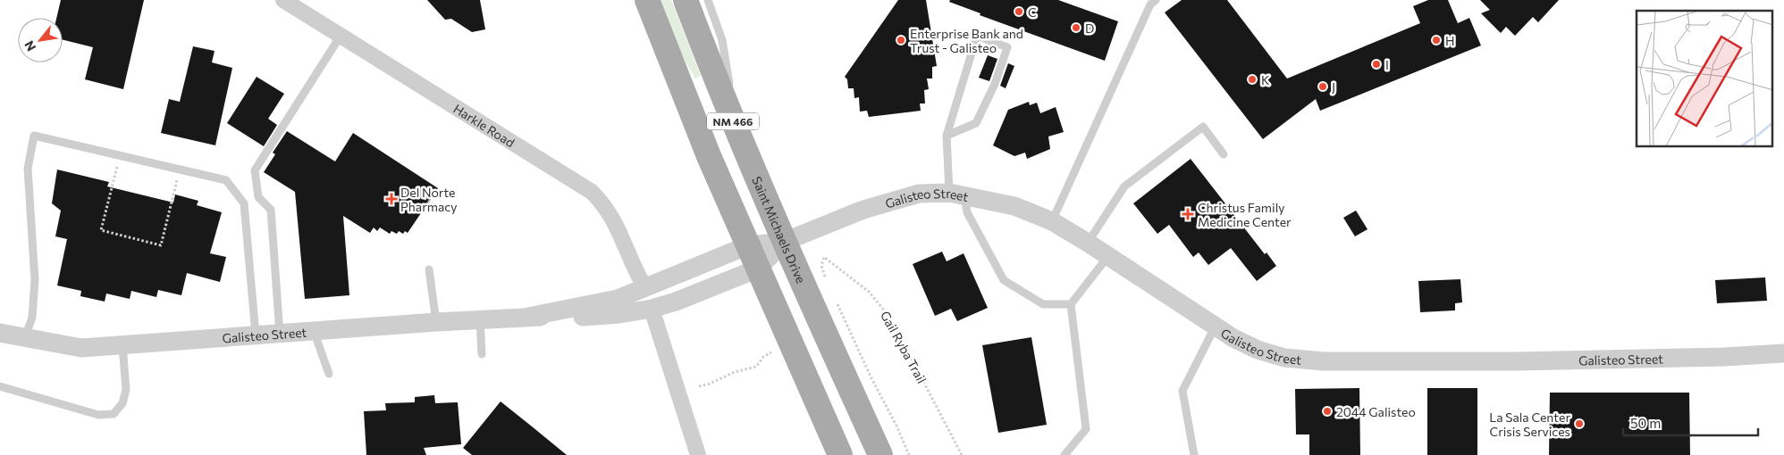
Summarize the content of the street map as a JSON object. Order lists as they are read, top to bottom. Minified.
{"streets":{"main road":["NM 466","Saint Michaels Drive"],"street":["Harkle Road","Galisteo Street"],"path":["Gail Ryba Trail"]},"crossings":[["NM 466","Galisteo Street"],["Harkle Road","Galisteo Street"],["Galisteo Street","Saint Michaels Drive"]],"places":{"other":["C","D","Enterprise Bank and Trust - Galisteo","H","I","K","J","2044 Galisteo","La Sala Center Crisis Services"],"health":["Del Norte Pharmacy","Christus Family Medicine Center"]},"scale_bar":"50 m","north":"bottom left"}
